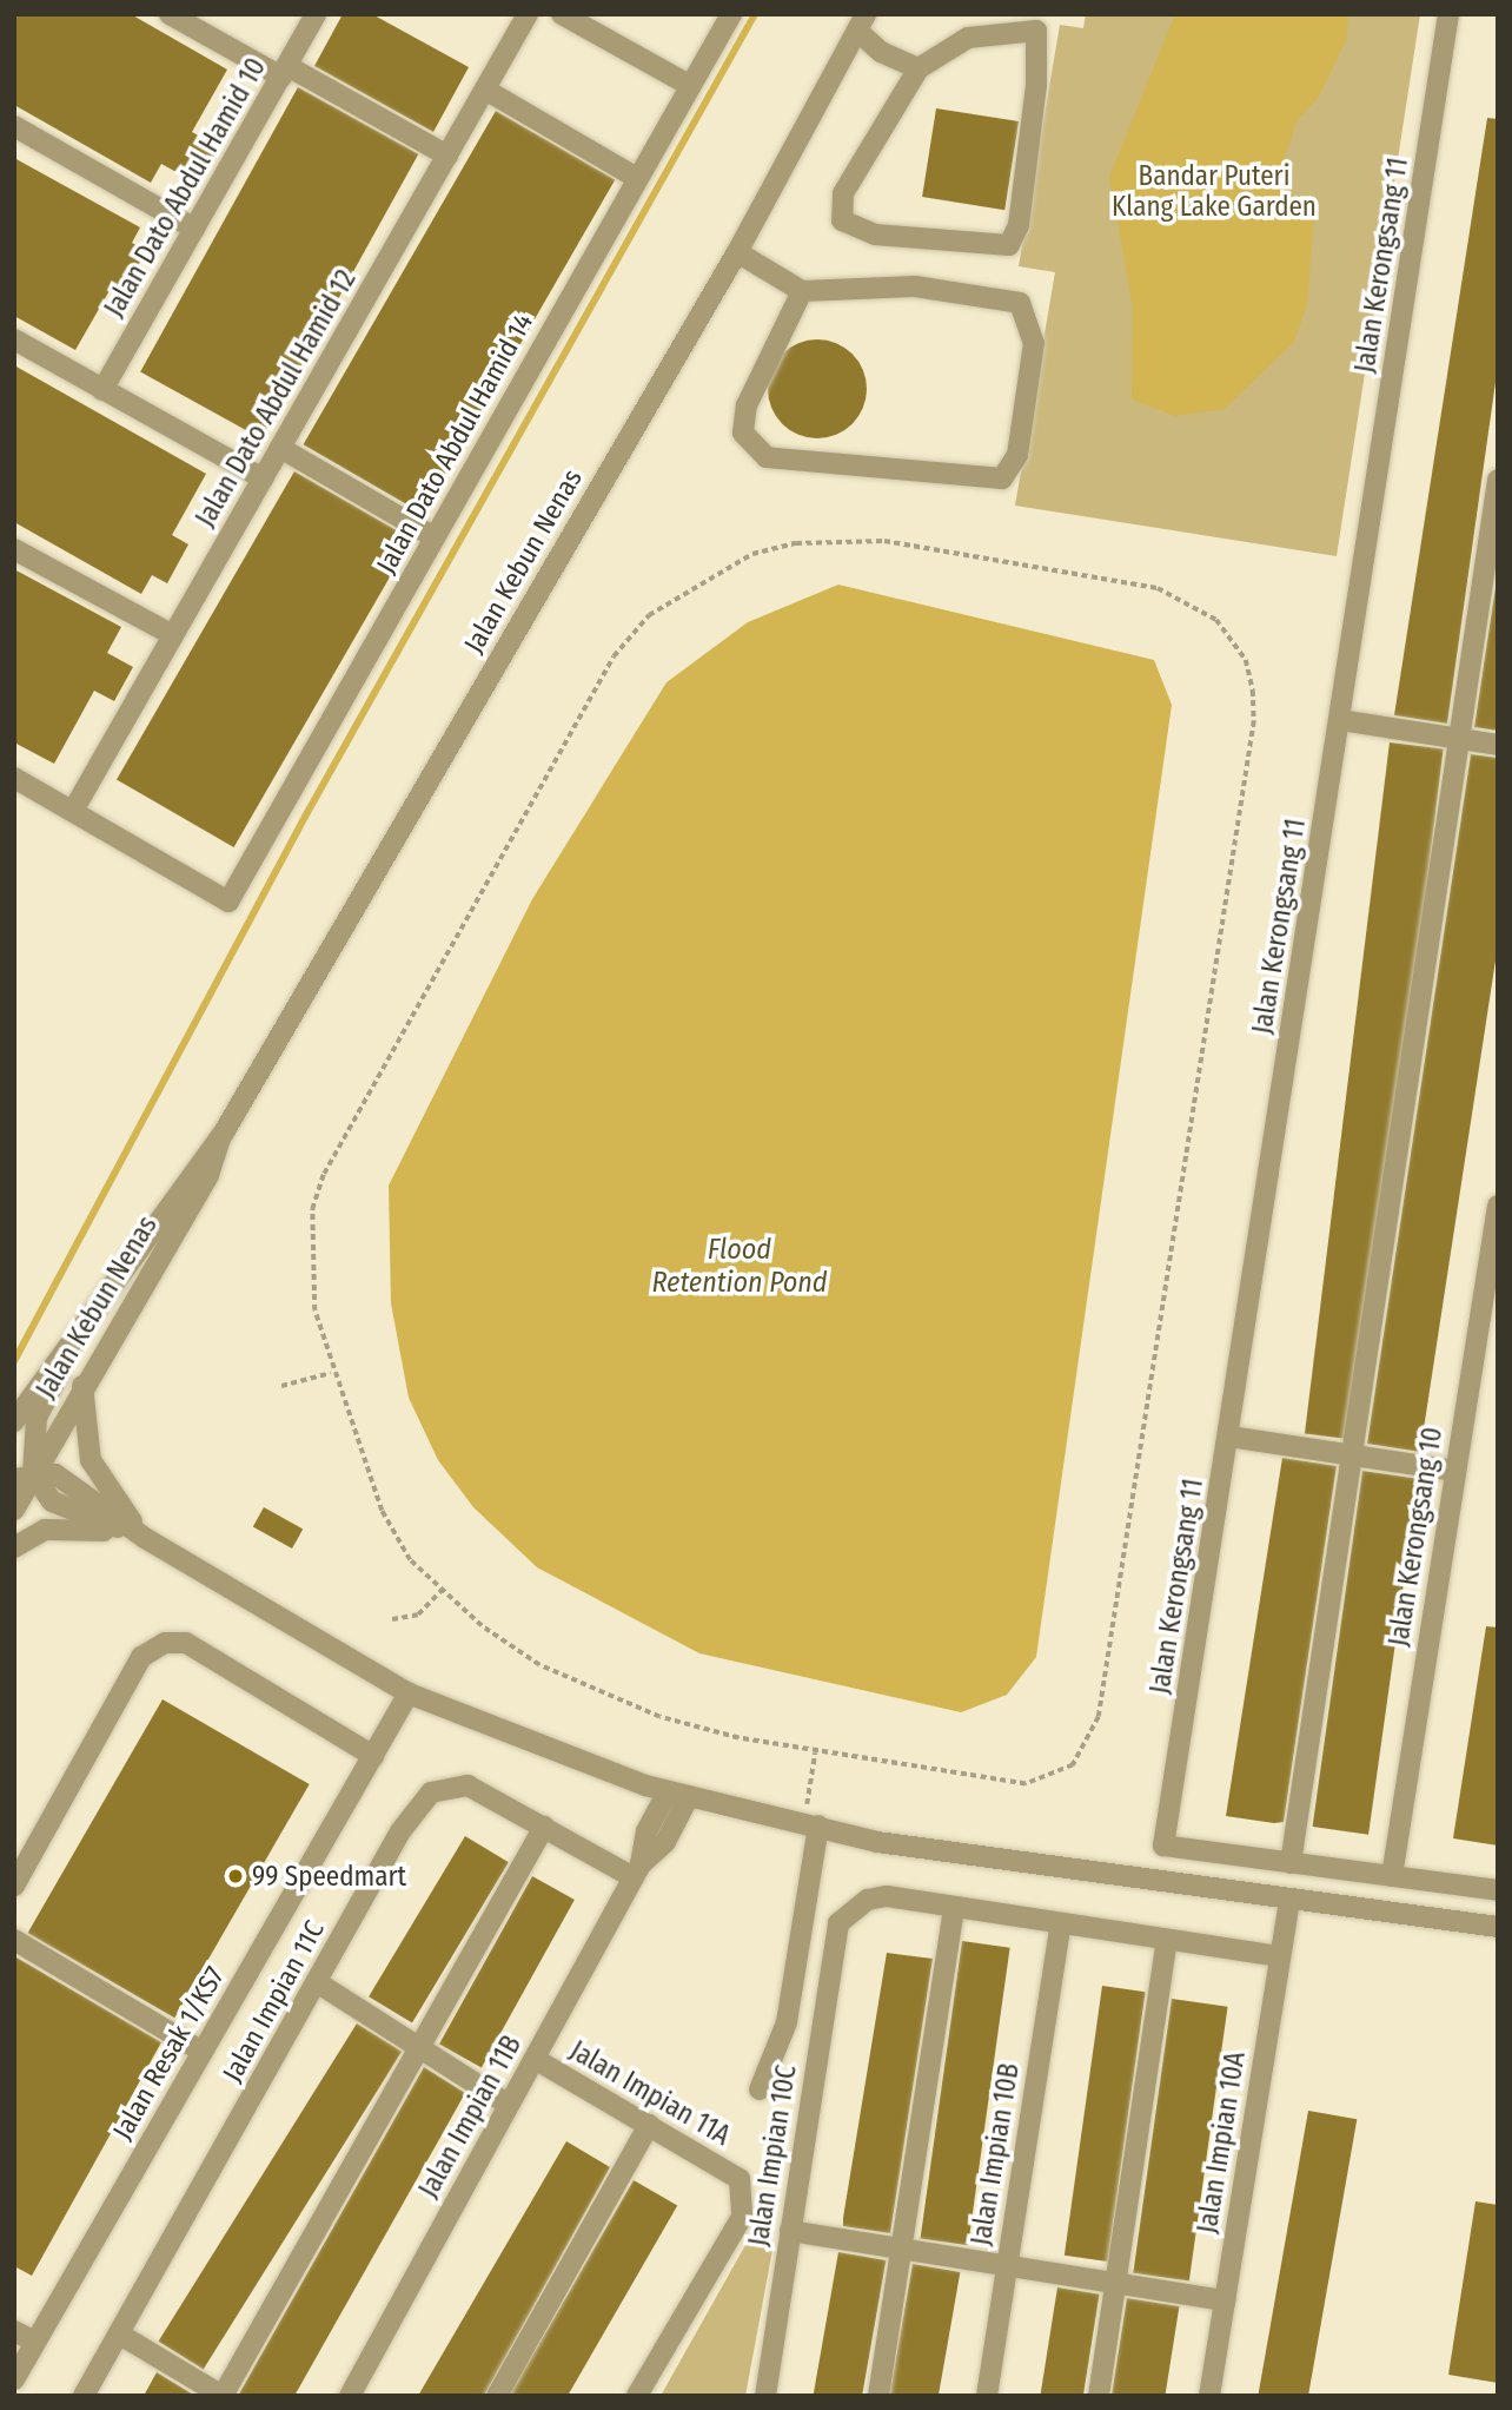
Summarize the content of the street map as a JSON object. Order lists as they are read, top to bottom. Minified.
{"streets":{"street":["Jalan Dato Abdul Hamid 10","Jalan Kerongsang 11","Jalan Dato Abdul Hamid 12","Jalan Dato Abdul Hamid 14","Jalan Kebun Nenas","Jalan Kerongsang 10","Jalan Impian 11C","Jalan Resak 1/KS7","Jalan Impian 11A","Jalan Impian 11B","Jalan Impian 10A","Jalan Impian 10B","Jalan Impian 10C"]},"crossings":[["Jalan Dato Abdul Hamid 12","Jalan Dato Abdul Hamid 14"],["Jalan Impian 11C","Jalan Impian 11B"],["Jalan Impian 11A","Jalan Impian 11B"]],"water":["Flood Retention Pond"],"parks":["Bandar Puteri Klang Lake Garden"],"places":["99 Speedmart"]}
